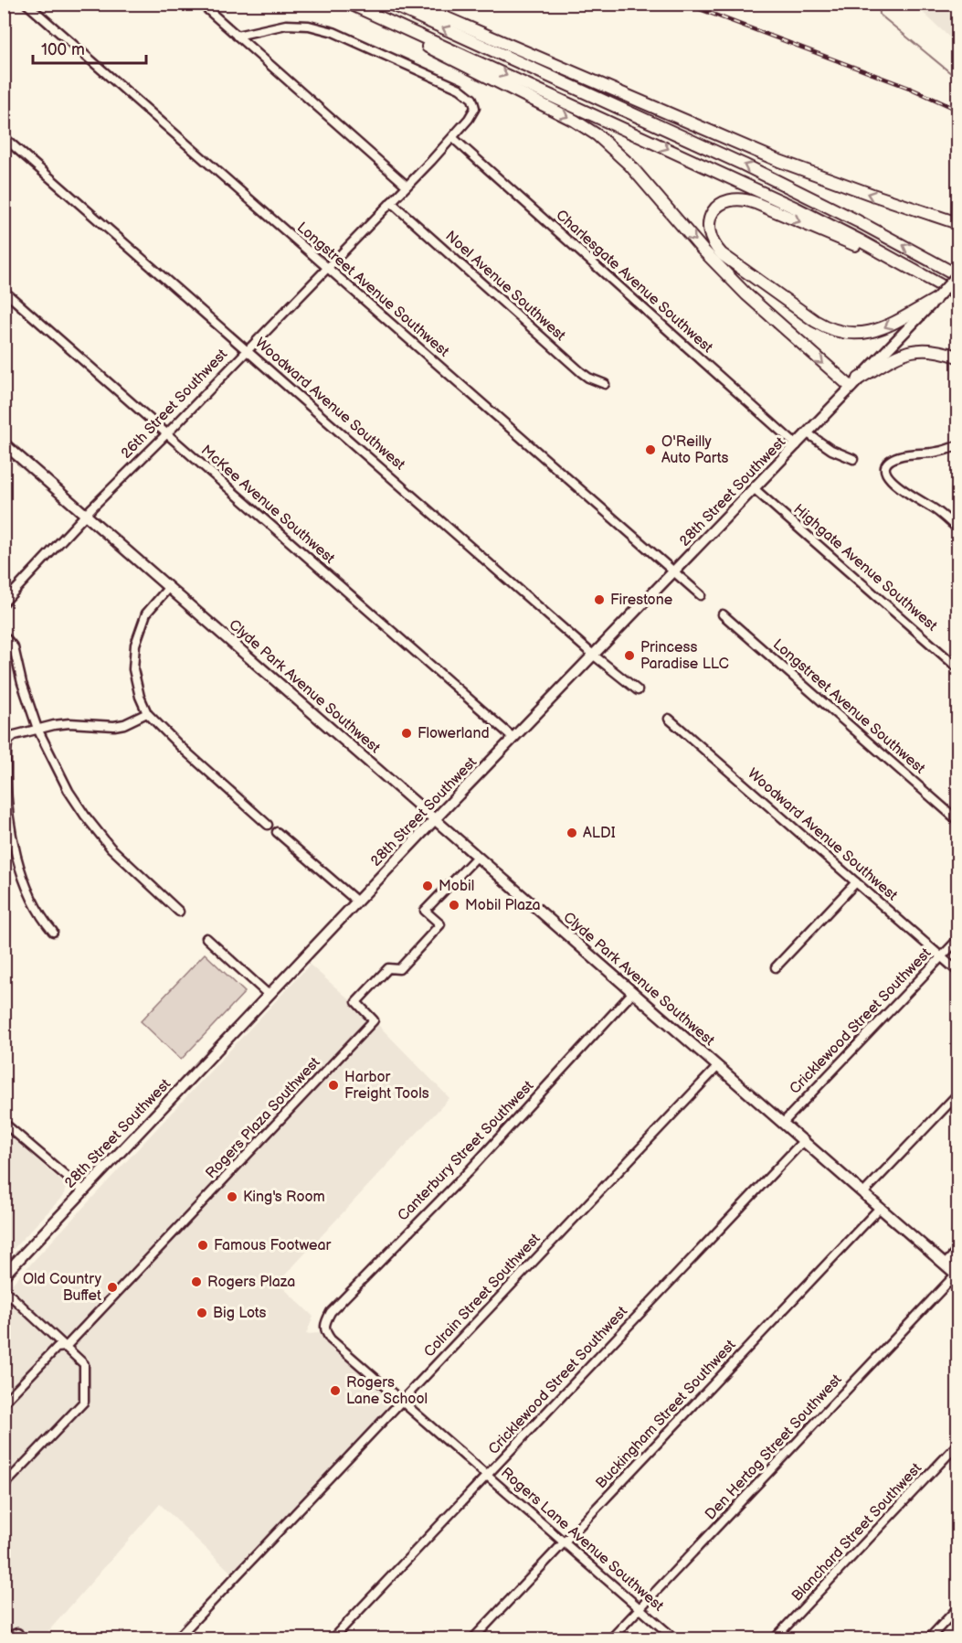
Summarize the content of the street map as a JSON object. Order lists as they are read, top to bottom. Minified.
{"streets":{"main road":["28th Street Southwest","Clyde Park Avenue Southwest"],"street":["Charlesgate Avenue Southwest","Noel Avenue Southwest","Longstreet Avenue Southwest","26th Street Southwest","Woodward Avenue Southwest","McKee Avenue Southwest","Highgate Avenue Southwest","Cricklewood Street Southwest","Rogers Plaza Southwest","Canterbury Street Southwest","Colrain Street Southwest","Buckingham Street Southwest","Den Hertog Street Southwest","Blanchard Street Southwest","Rogers Lane Avenue Southwest"]},"crossings":[["Charlesgate Avenue Southwest","26th Street Southwest"],["Charlesgate Avenue Southwest","28th Street Southwest"],["Noel Avenue Southwest","26th Street Southwest"],["Longstreet Avenue Southwest","26th Street Southwest"],["Longstreet Avenue Southwest","28th Street Southwest"],["26th Street Southwest","Woodward Avenue Southwest"],["26th Street Southwest","McKee Avenue Southwest"],["26th Street Southwest","Clyde Park Avenue Southwest"],["Woodward Avenue Southwest","28th Street Southwest"],["Woodward Avenue Southwest","Cricklewood Street Southwest"],["28th Street Southwest","McKee Avenue Southwest"],["28th Street Southwest","Highgate Avenue Southwest"],["28th Street Southwest","Clyde Park Avenue Southwest"],["Clyde Park Avenue Southwest","Cricklewood Street Southwest"],["Clyde Park Avenue Southwest","Rogers Plaza Southwest"],["Clyde Park Avenue Southwest","Canterbury Street Southwest"],["Clyde Park Avenue Southwest","Colrain Street Southwest"],["Clyde Park Avenue Southwest","Buckingham Street Southwest"],["Clyde Park Avenue Southwest","Den Hertog Street Southwest"],["Cricklewood Street Southwest","Rogers Lane Avenue Southwest"],["Canterbury Street Southwest","Rogers Lane Avenue Southwest"],["Colrain Street Southwest","Rogers Lane Avenue Southwest"],["Buckingham Street Southwest","Rogers Lane Avenue Southwest"],["Den Hertog Street Southwest","Rogers Lane Avenue Southwest"]],"places":["O'Reilly Auto Parts","Firestone","Princess Paradise LLC","Flowerland","ALDI","Mobil","Mobil Plaza","Harbor Freight Tools","King's Room","Famous Footwear","Rogers Plaza","Old Country Buffet","Big Lots","Rogers Lane School"],"scale_bar":"100 m"}
